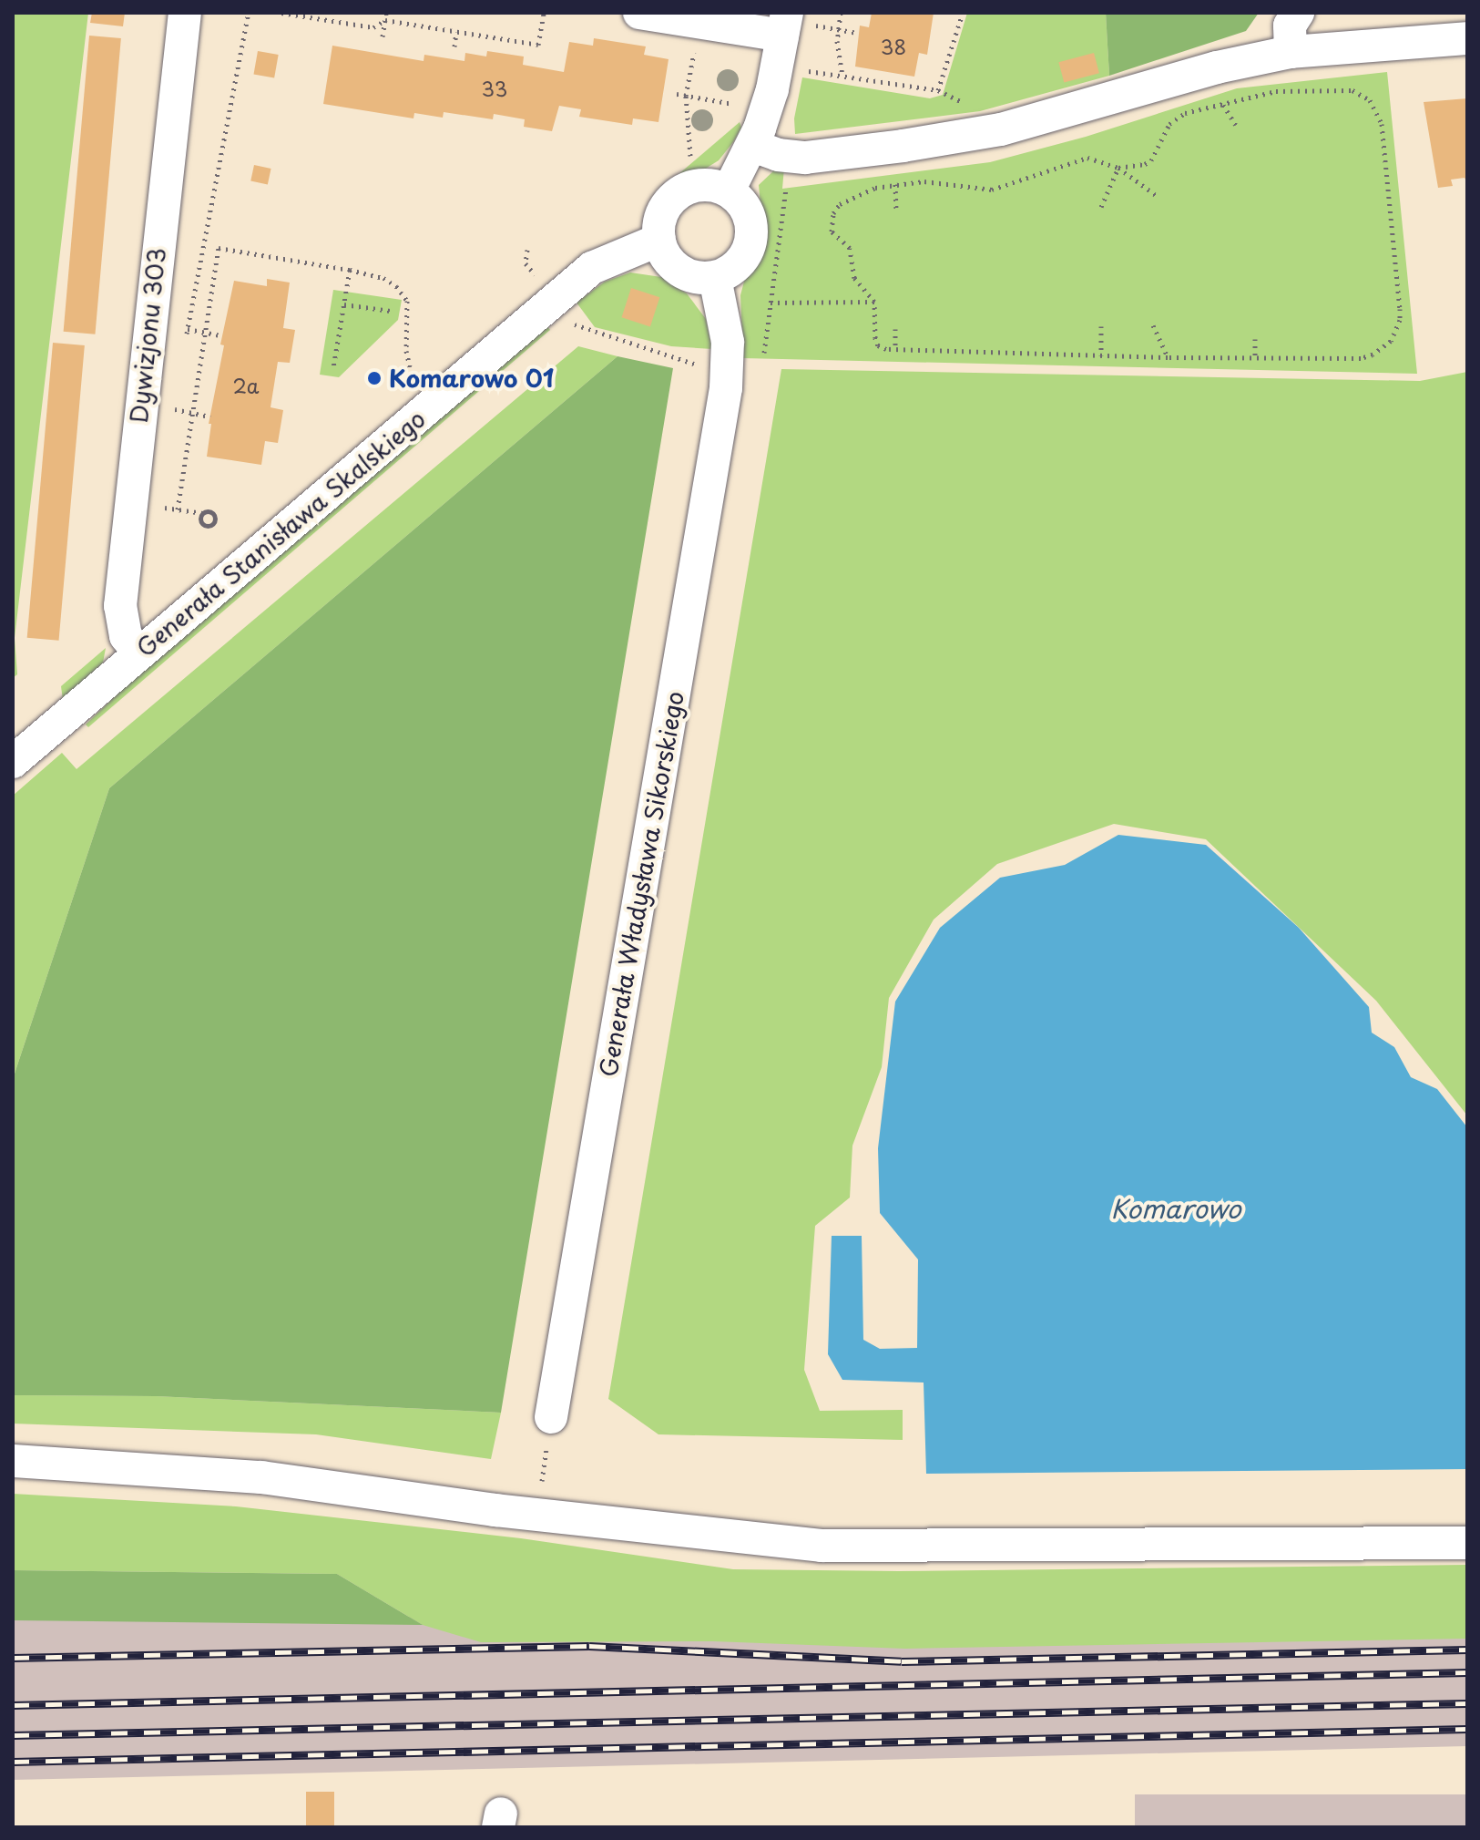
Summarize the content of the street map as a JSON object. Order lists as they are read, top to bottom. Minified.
{"streets":{"street":["Dywizjonu 303","Generała Stanisława Skalskiego","Generała Władysława Sikorskiego"]},"crossings":[["Dywizjonu 303","Generała Stanisława Skalskiego"],["Generała Stanisława Skalskiego","Generała Władysława Sikorskiego"]],"water":["Komarowo"],"places":["Komarowo 01"],"house_numbers":["38","33","2a"]}
